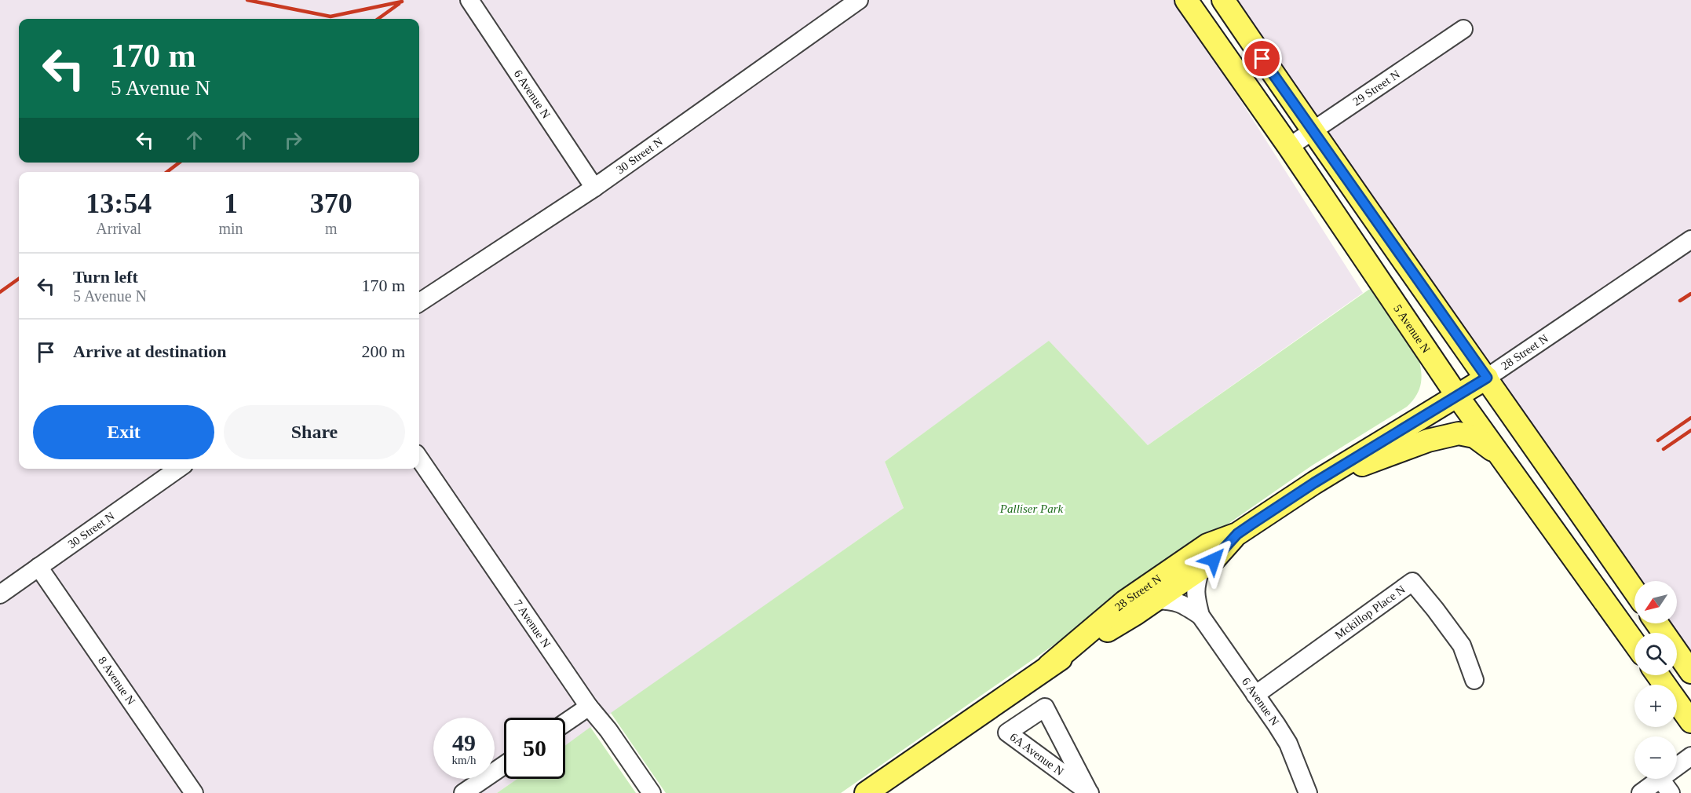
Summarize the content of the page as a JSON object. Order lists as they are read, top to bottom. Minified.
{"streets":{"main road":["5 Avenue N","28 Street N"],"street":["29 Street N","6 Avenue N","30 Street N","Mckillop Place N","7 Avenue N","8 Avenue N","6A Avenue N"]},"crossings":[["29 Street N","5 Avenue N"],["6 Avenue N","30 Street N"],["6 Avenue N","28 Street N"],["6 Avenue N","Mckillop Place N"],["30 Street N","8 Avenue N"],["5 Avenue N","28 Street N"]],"parks":["Palliser Park"],"north":"bottom left","page":{"turn":["170 m","5 Avenue N"],"eta":["13:54","Arrival","1","min","370","m"],"list":[{"name":"Turn left","note":"5 Avenue N","value":"170 m"},{"name":"Arrive at destination","value":"200 m"}],"buttons":["Exit","Share"],"map_buttons":["+","−"],"speed":"49 km/h","limit":"50"}}
